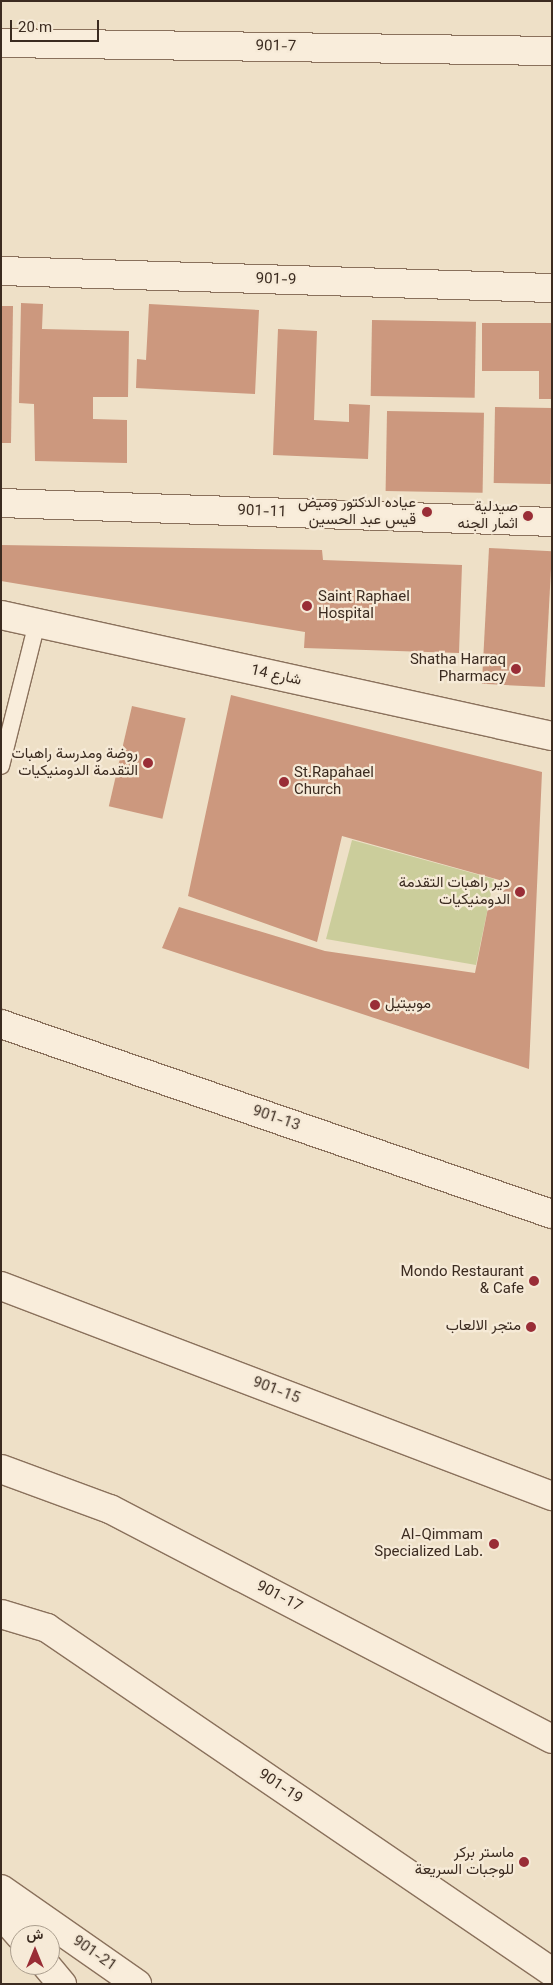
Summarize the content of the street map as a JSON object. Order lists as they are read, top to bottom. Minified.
{"streets":{"street":["901-7","901-9","901-11","شارع 14","901-13","901-15","901-17","901-19","901-21"]},"places":["عياده الدكتور وميض قيس عبد الحسين","صيدلية اثمار الجنه","Saint Raphael Hospital","Shatha Harraq Pharmacy","روضة ومدرسة راهبات التقدمة الدومنيكيات","St.Rapahael Church","دير راهبات التقدمة الدومنيكيات","موبيتيل","Mondo Restaurant & Cafe","متجر الالعاب","Al-Qimmam Specialized Lab.","ماستر بركر للوجبات السريعة"],"scale_bar":"20 m","north":"top"}
